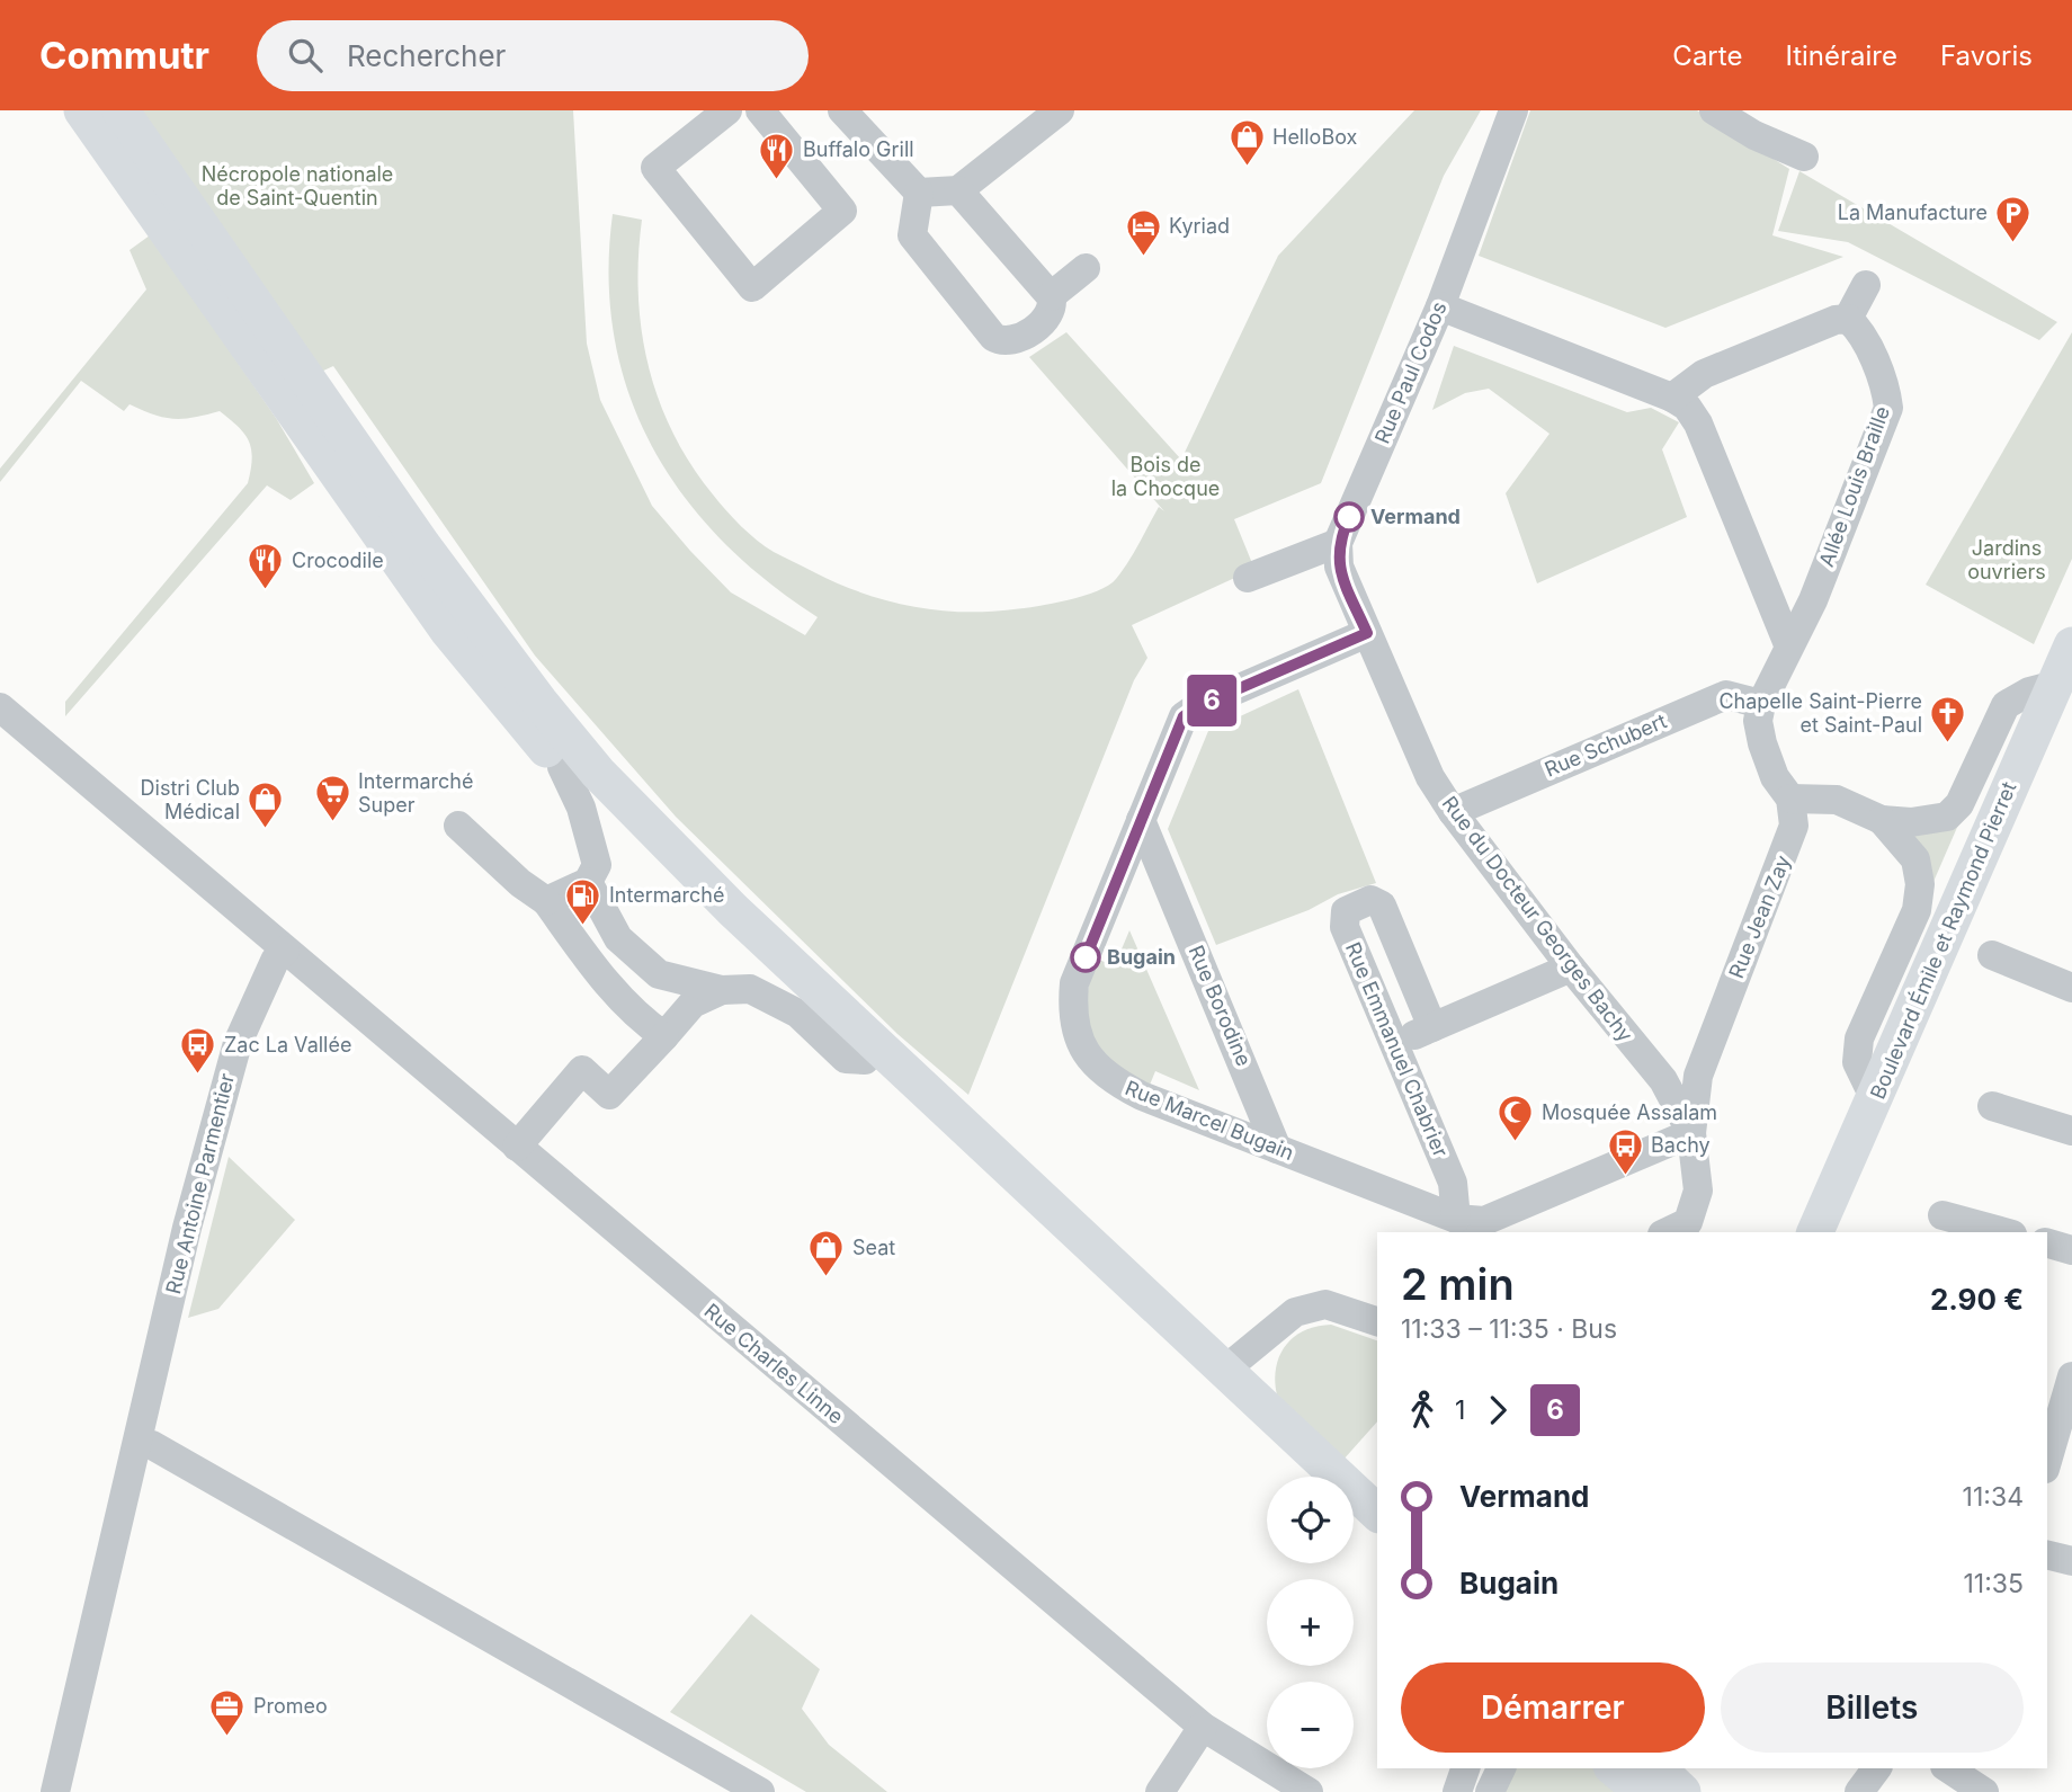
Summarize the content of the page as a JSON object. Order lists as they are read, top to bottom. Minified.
{"streets":{"main road":["Boulevard Émile et Raymond Pierret"],"street":["Rue Paul Codos","Allée Louis Braille","Rue Schubert","Rue Jean Zay","Rue du Docteur Georges Bachy","Rue Borodine","Rue Emmanuel Chabrier","Rue Marcel Bugain","Rue Antoine Parmentier","Rue Charles Linne"]},"crossings":[["Rue Paul Codos","Rue du Docteur Georges Bachy"],["Allée Louis Braille","Rue Schubert"],["Rue Schubert","Rue du Docteur Georges Bachy"],["Rue Jean Zay","Rue du Docteur Georges Bachy"],["Rue Jean Zay","Rue Marcel Bugain"],["Rue du Docteur Georges Bachy","Rue Marcel Bugain"],["Rue Borodine","Rue Marcel Bugain"],["Rue Emmanuel Chabrier","Rue Marcel Bugain"],["Rue Antoine Parmentier","Rue Charles Linne"]],"parks":["Nécropole nationale de Saint-Quentin","Bois de la Chocque","Jardins ouvriers"],"places":{"shop":["HelloBox","Distri Club Médical","Seat"],"restaurant":["Buffalo Grill","Crocodile"],"parking":["La Manufacture"],"hotel":["Kyriad"],"other":["Vermand","Bugain"],"church":["Chapelle Saint-Pierre et Saint-Paul"],"supermarket":["Intermarché Super"],"fuel station":["Intermarché"],"bus stop":["Zac La Vallée","Bachy"],"mosque":["Mosquée Assalam"],"office":["Promeo"]},"lines":["bus line 6"],"page":{"header":"Commutr","search":"Rechercher","nav":["Carte","Itinéraire","Favoris"],"on_map":"6","heading":["2 min","11:33 – 11:35 · Bus","2.90 €"],"legs":["1","6"],"list":[{"name":"Vermand","value":"11:34"},{"name":"Bugain","value":"11:35"}],"map_buttons":["+","−"],"buttons":["Démarrer","Billets"]}}
